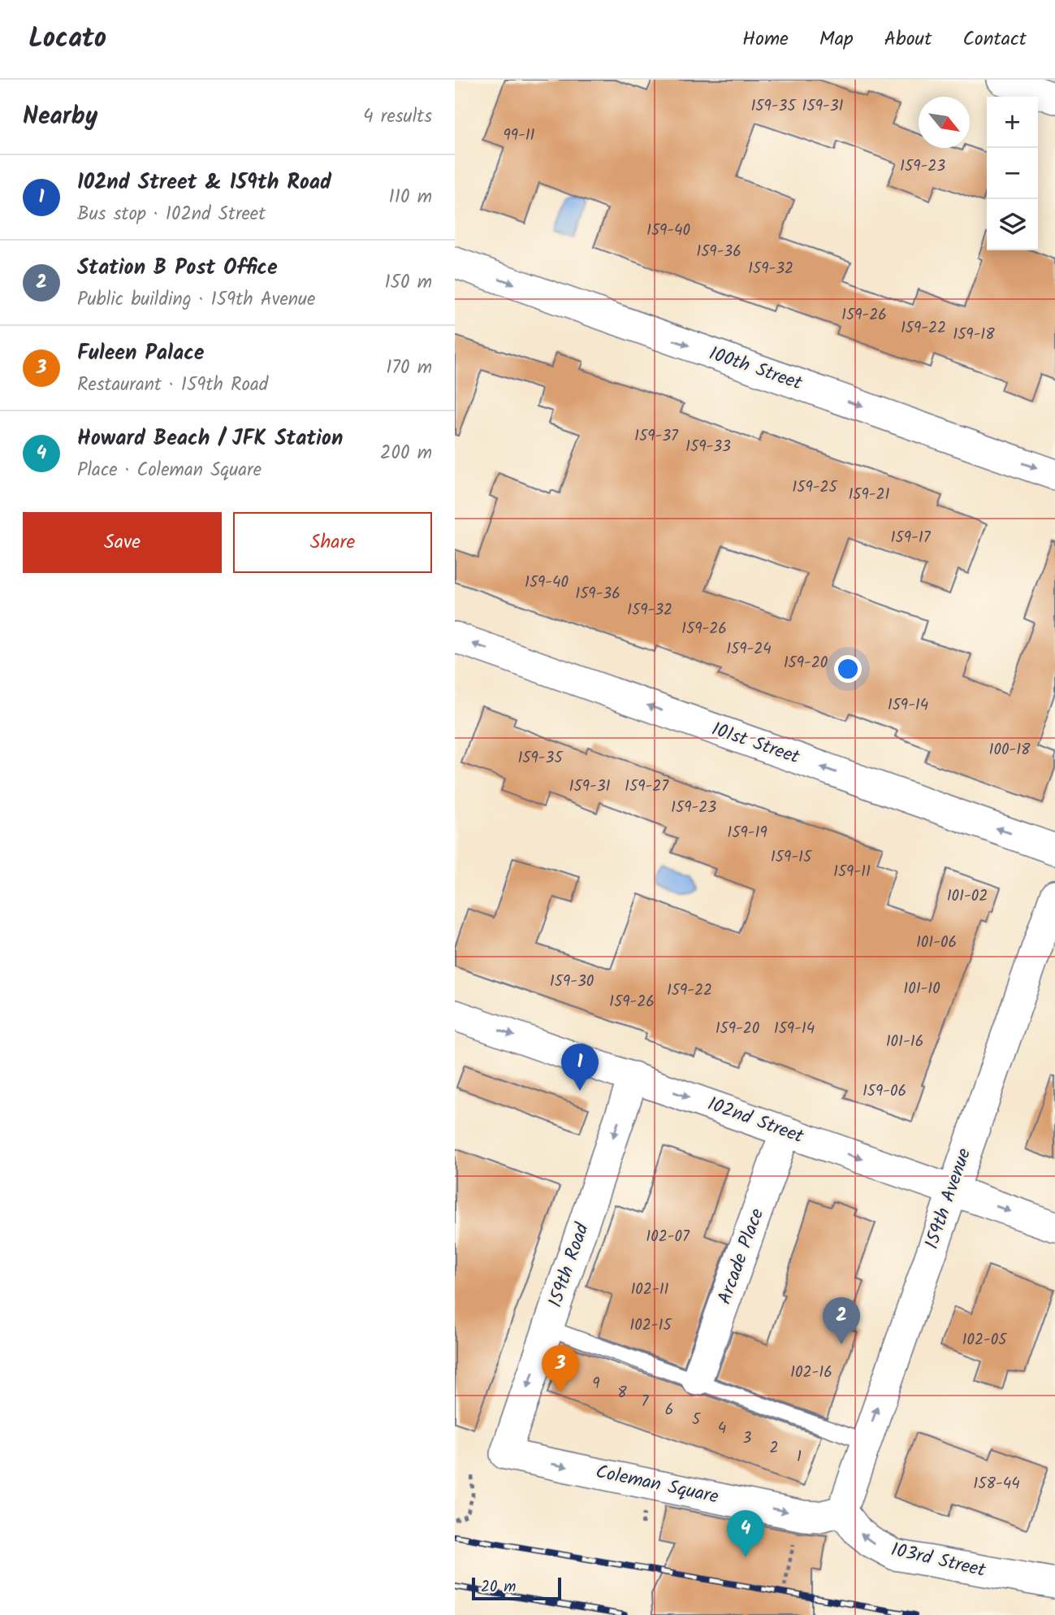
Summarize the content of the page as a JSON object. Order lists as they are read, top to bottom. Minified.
{"streets":{"street":["100th Street","101st Street","102nd Street","159th Avenue","Arcade Place","159th Road","Coleman Square","103rd Street"]},"crossings":[["102nd Street","159th Avenue"],["102nd Street","Arcade Place"],["102nd Street","159th Road"],["159th Avenue","Coleman Square"],["159th Avenue","103rd Street"],["159th Road","Coleman Square"],["Coleman Square","103rd Street"]],"one_way":["100th Street","101st Street","102nd Street","159th Avenue","159th Road","Coleman Square","103rd Street"],"house_numbers":["159-35","159-31","99-11","159-23","159-40","159-36","159-32","159-26","159-22","159-18","159-37","159-33","159-25","159-21","159-17","159-40","159-36","159-32","159-26","159-24","159-20","159-14","100-18","159-35","159-31","159-27","159-23","159-19","159-15","159-11","101-02","101-06","159-30","101-10","159-22","159-26","159-20","159-14","101-16","159-06","102-07","102-11","102-15","102-05","102-16","9","8","7","6","5","4","3","2","1","158-44"],"scale_bar":"20 m","north":"bottom right","page":{"header":"Locato","nav":["Home","Map","About","Contact"],"heading":["Nearby","4 results"],"map_buttons":["+","−"],"list":[{"mark":"1","name":"102nd Street & 159th Road","note":"Bus stop · 102nd Street","value":"110 m"},{"mark":"2","name":"Station B Post Office","note":"Public building · 159th Avenue","value":"150 m"},{"mark":"3","name":"Fuleen Palace","note":"Restaurant · 159th Road","value":"170 m"},{"mark":"4","name":"Howard Beach / JFK Station","note":"Place · Coleman Square","value":"200 m"}],"buttons":["Save","Share"],"pins":["1","2","3","4"],"scale":"20 m"}}
